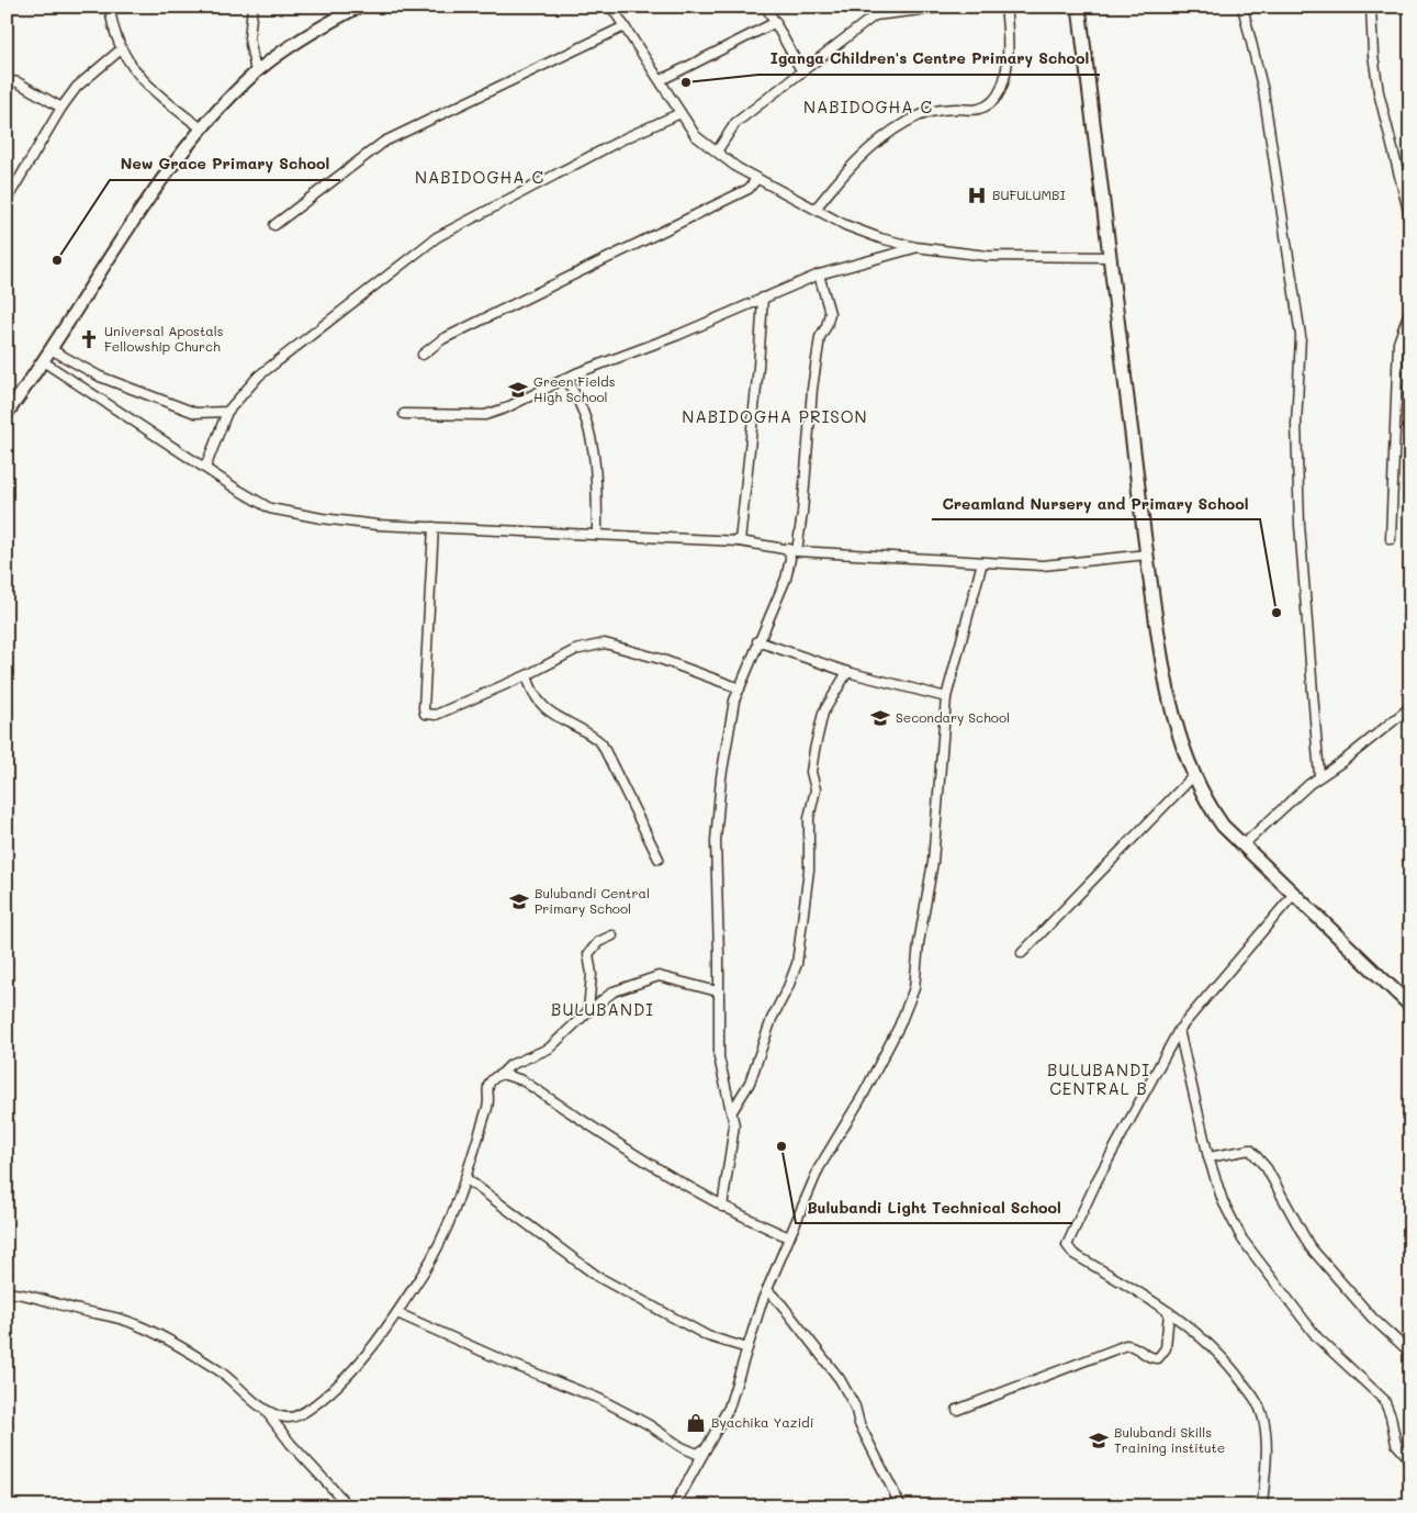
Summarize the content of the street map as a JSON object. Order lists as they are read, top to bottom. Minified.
{"districts":["NABIDOGHA C","NABIDOGHA C","NABIDOGHA PRISON","BULUBANDI","BULUBANDI CENTRAL B"],"places":{"other":["Iganga Children's Centre Primary School","New Grace Primary School","Creamland Nursery and Primary School","Bulubandi Light Technical School"],"hospital":["BUFULUMBI"],"church":["Universal Apostals Fellowship Church"],"school or university":["Green Fields High School","Secondary School","Bulubandi Central Primary School","Bulubandi Skills Training institute"],"shop":["Byachika Yazidi"]}}
